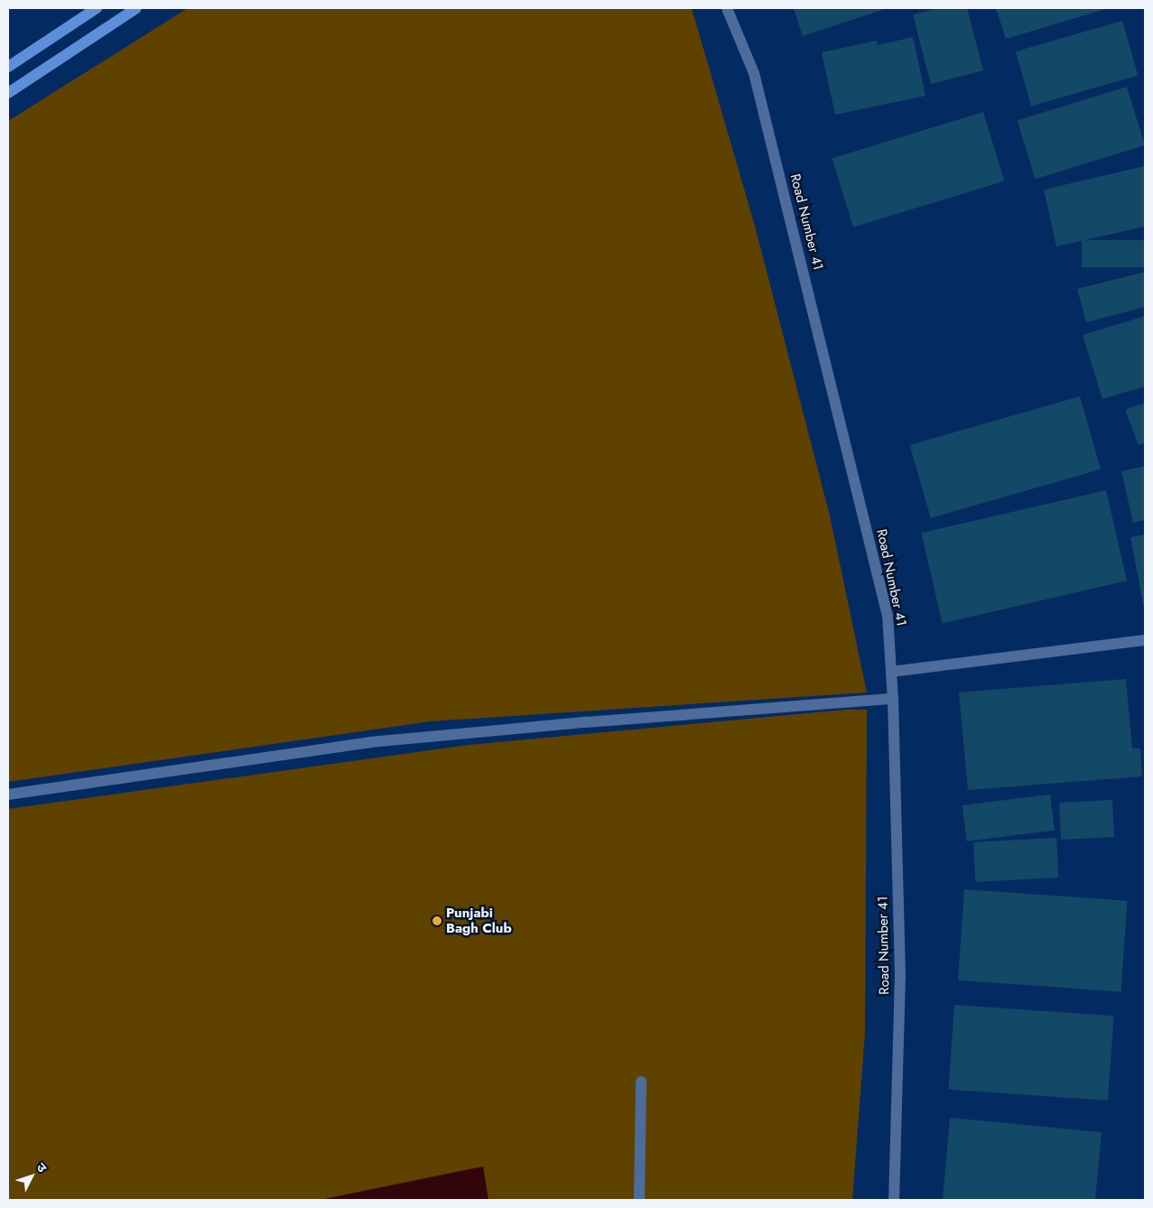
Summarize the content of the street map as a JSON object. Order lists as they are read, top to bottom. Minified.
{"streets":{"street":["Road Number 41"]},"places":["Punjabi Bagh Club"],"north":"top right"}
